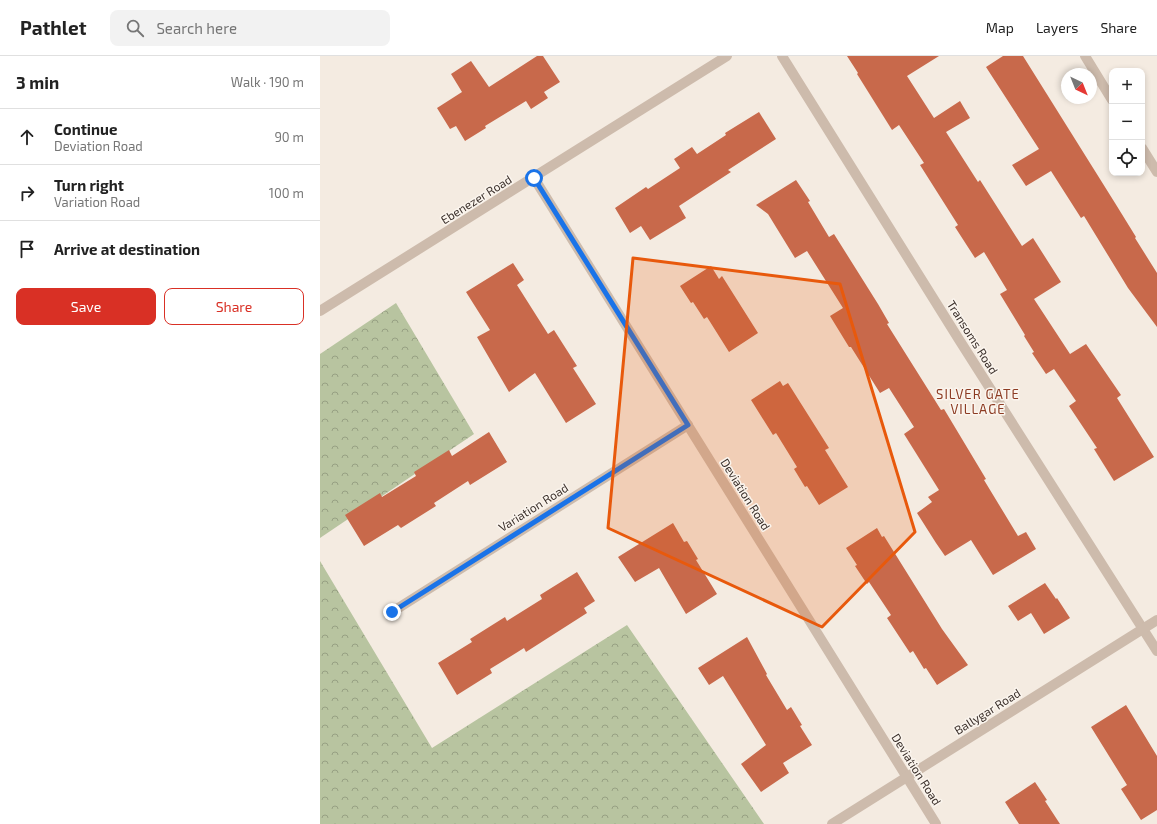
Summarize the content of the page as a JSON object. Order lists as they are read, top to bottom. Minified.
{"streets":{"street":["Ebenezer Road","Transoms Road","Deviation Road","Variation Road","Ballygar Road"]},"crossings":[["Ebenezer Road","Deviation Road"],["Transoms Road","Ballygar Road"],["Deviation Road","Variation Road"],["Deviation Road","Ballygar Road"]],"districts":["SILVER GATE VILLAGE"],"north":"bottom right","page":{"header":"Pathlet","search":"Search here","nav":["Map","Layers","Share"],"heading":["3 min","Walk · 190 m"],"map_buttons":["+","−"],"list":[["Continue","Deviation Road","90 m"],["Turn right","Variation Road","100 m"],"Arrive at destination"],"buttons":["Save","Share"]}}
